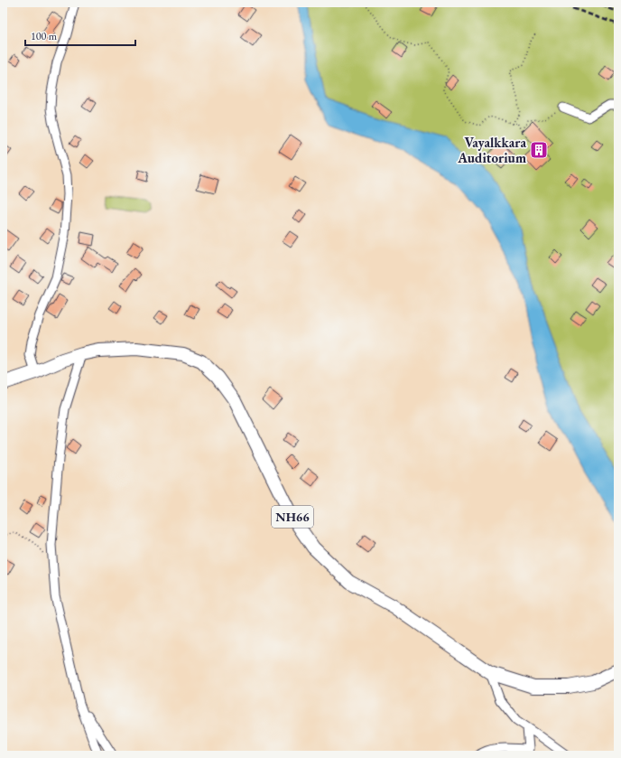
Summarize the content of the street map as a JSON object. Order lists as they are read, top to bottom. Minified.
{"streets":{"highway":["NH66"]},"places":{"building":["Vayalkkara Auditorium"]},"scale_bar":"100 m"}
